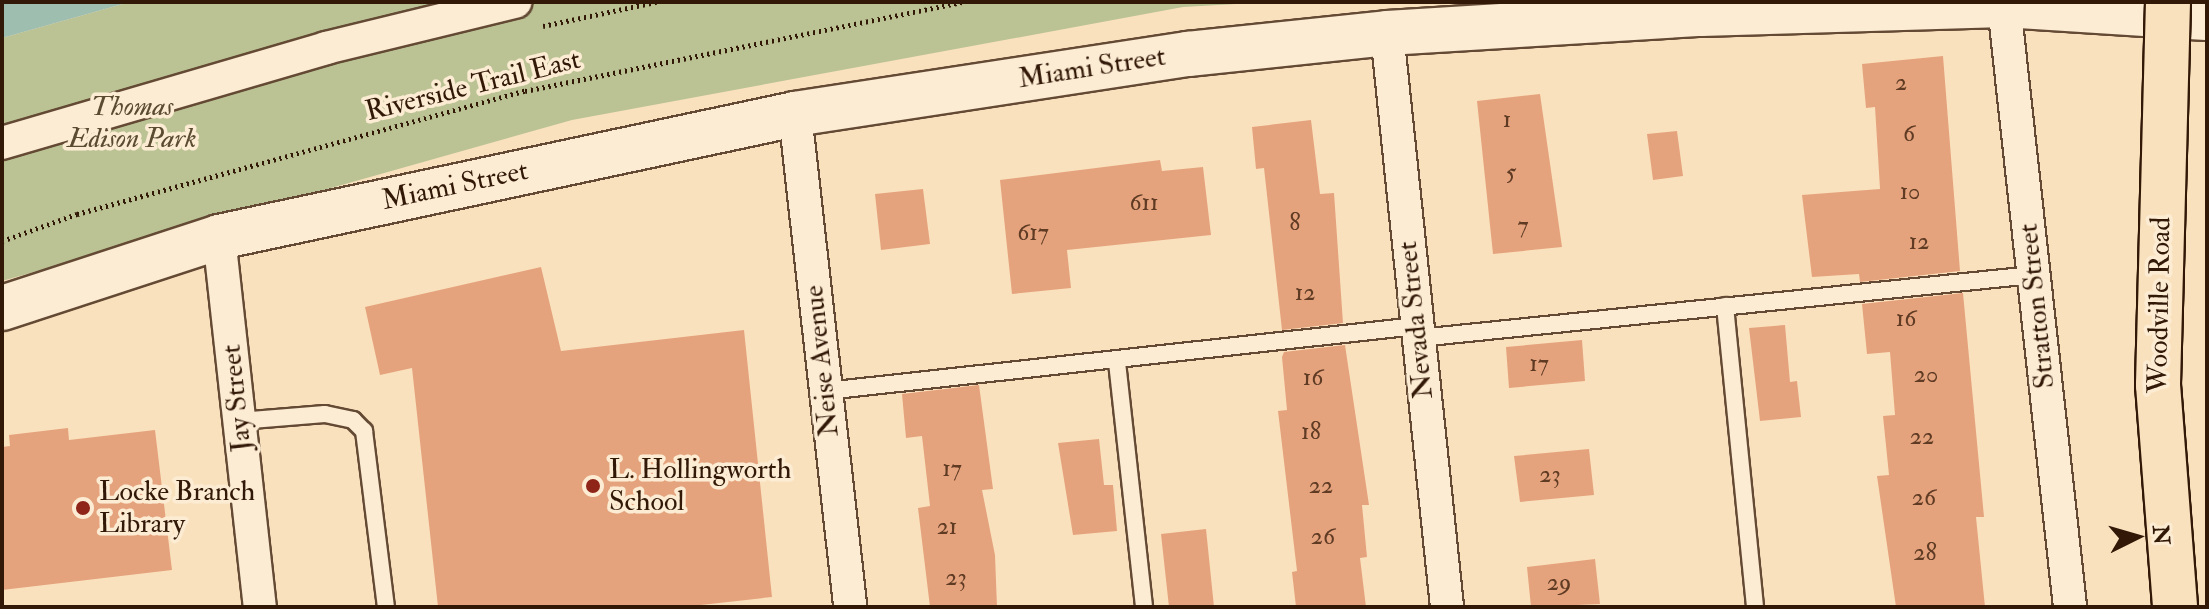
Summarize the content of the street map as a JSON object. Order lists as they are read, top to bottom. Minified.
{"streets":{"main road":["Woodville Road"],"street":["Miami Street","Stratton Street","Nevada Street","Neise Avenue","Jay Street"],"path":["Riverside Trail East"]},"crossings":[["Miami Street","Stratton Street"],["Miami Street","Nevada Street"],["Miami Street","Neise Avenue"],["Miami Street","Jay Street"]],"parks":["Thomas Edison Park"],"places":["L. Hollingworth School","Locke Branch Library"],"house_numbers":["2","1","6","5","10","611","8","7","617","12","12","16","17","20","16","18","22","17","23","22","26","21","26","28","23","29"],"north":"right"}
